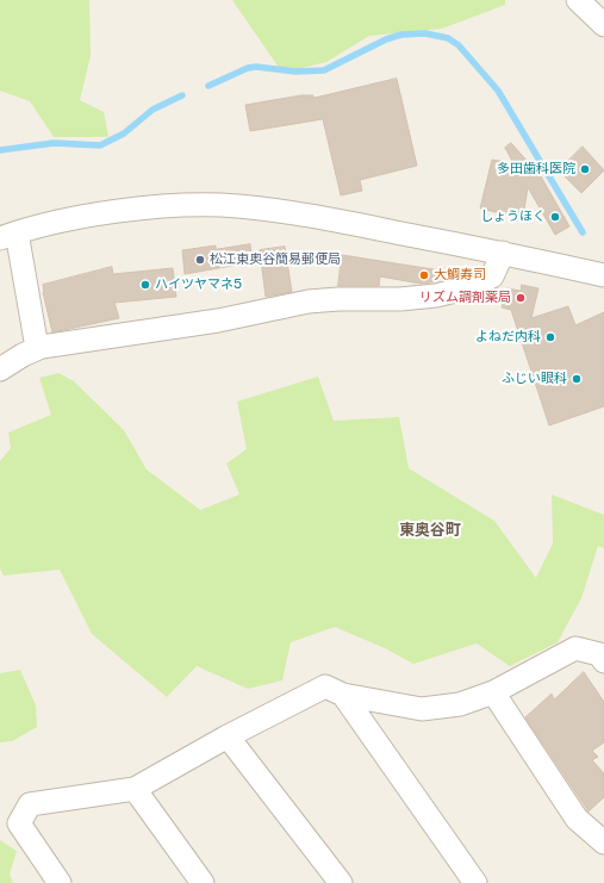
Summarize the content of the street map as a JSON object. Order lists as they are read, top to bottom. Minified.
{"districts":["東奥谷町"],"places":["多田歯科医院","しょうほく","松江東奥谷簡易郵便局","大鯛寿司","ハイツヤマネ5","リズム調剤薬局","よねだ内科","ふじい眼科"]}
